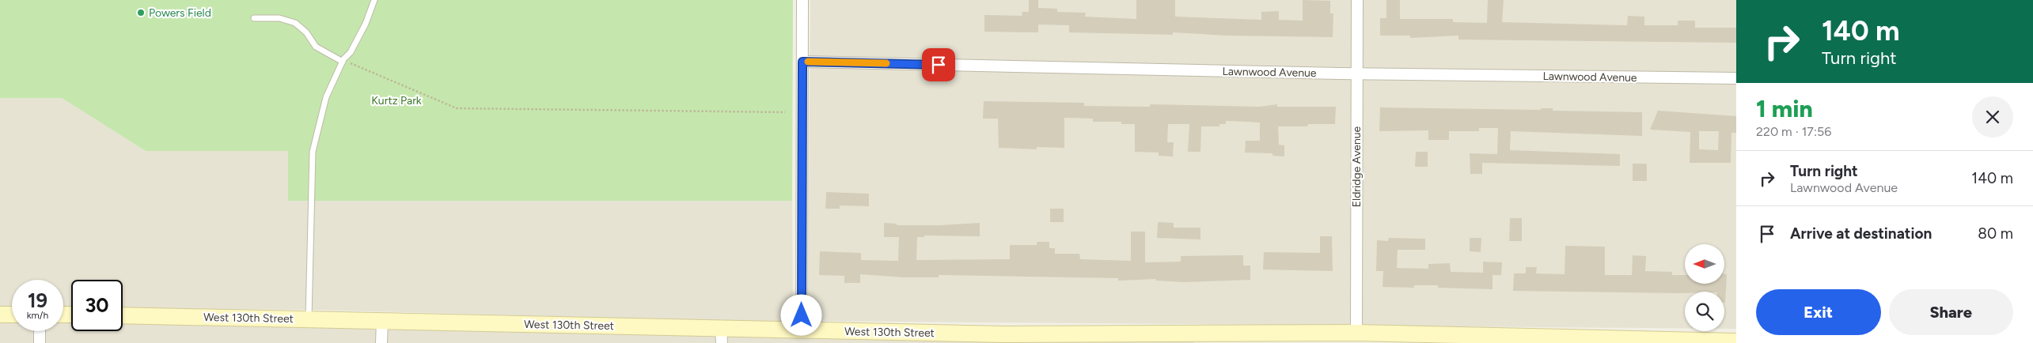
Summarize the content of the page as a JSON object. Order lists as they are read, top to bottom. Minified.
{"streets":{"main road":["West 130th Street"],"street":["Lawnwood Avenue","Eldridge Avenue"]},"crossings":[["Lawnwood Avenue","Eldridge Avenue"],["Eldridge Avenue","West 130th Street"]],"parks":["Kurtz Park"],"places":["Powers Field"],"north":"left","page":{"turn":["140 m","Turn right"],"heading":["1 min","220 m · 17:56"],"list":[{"name":"Turn right","note":"Lawnwood Avenue","value":"140 m"},{"name":"Arrive at destination","value":"80 m"}],"speed":"19 km/h","limit":"30","buttons":["Exit","Share"]}}
